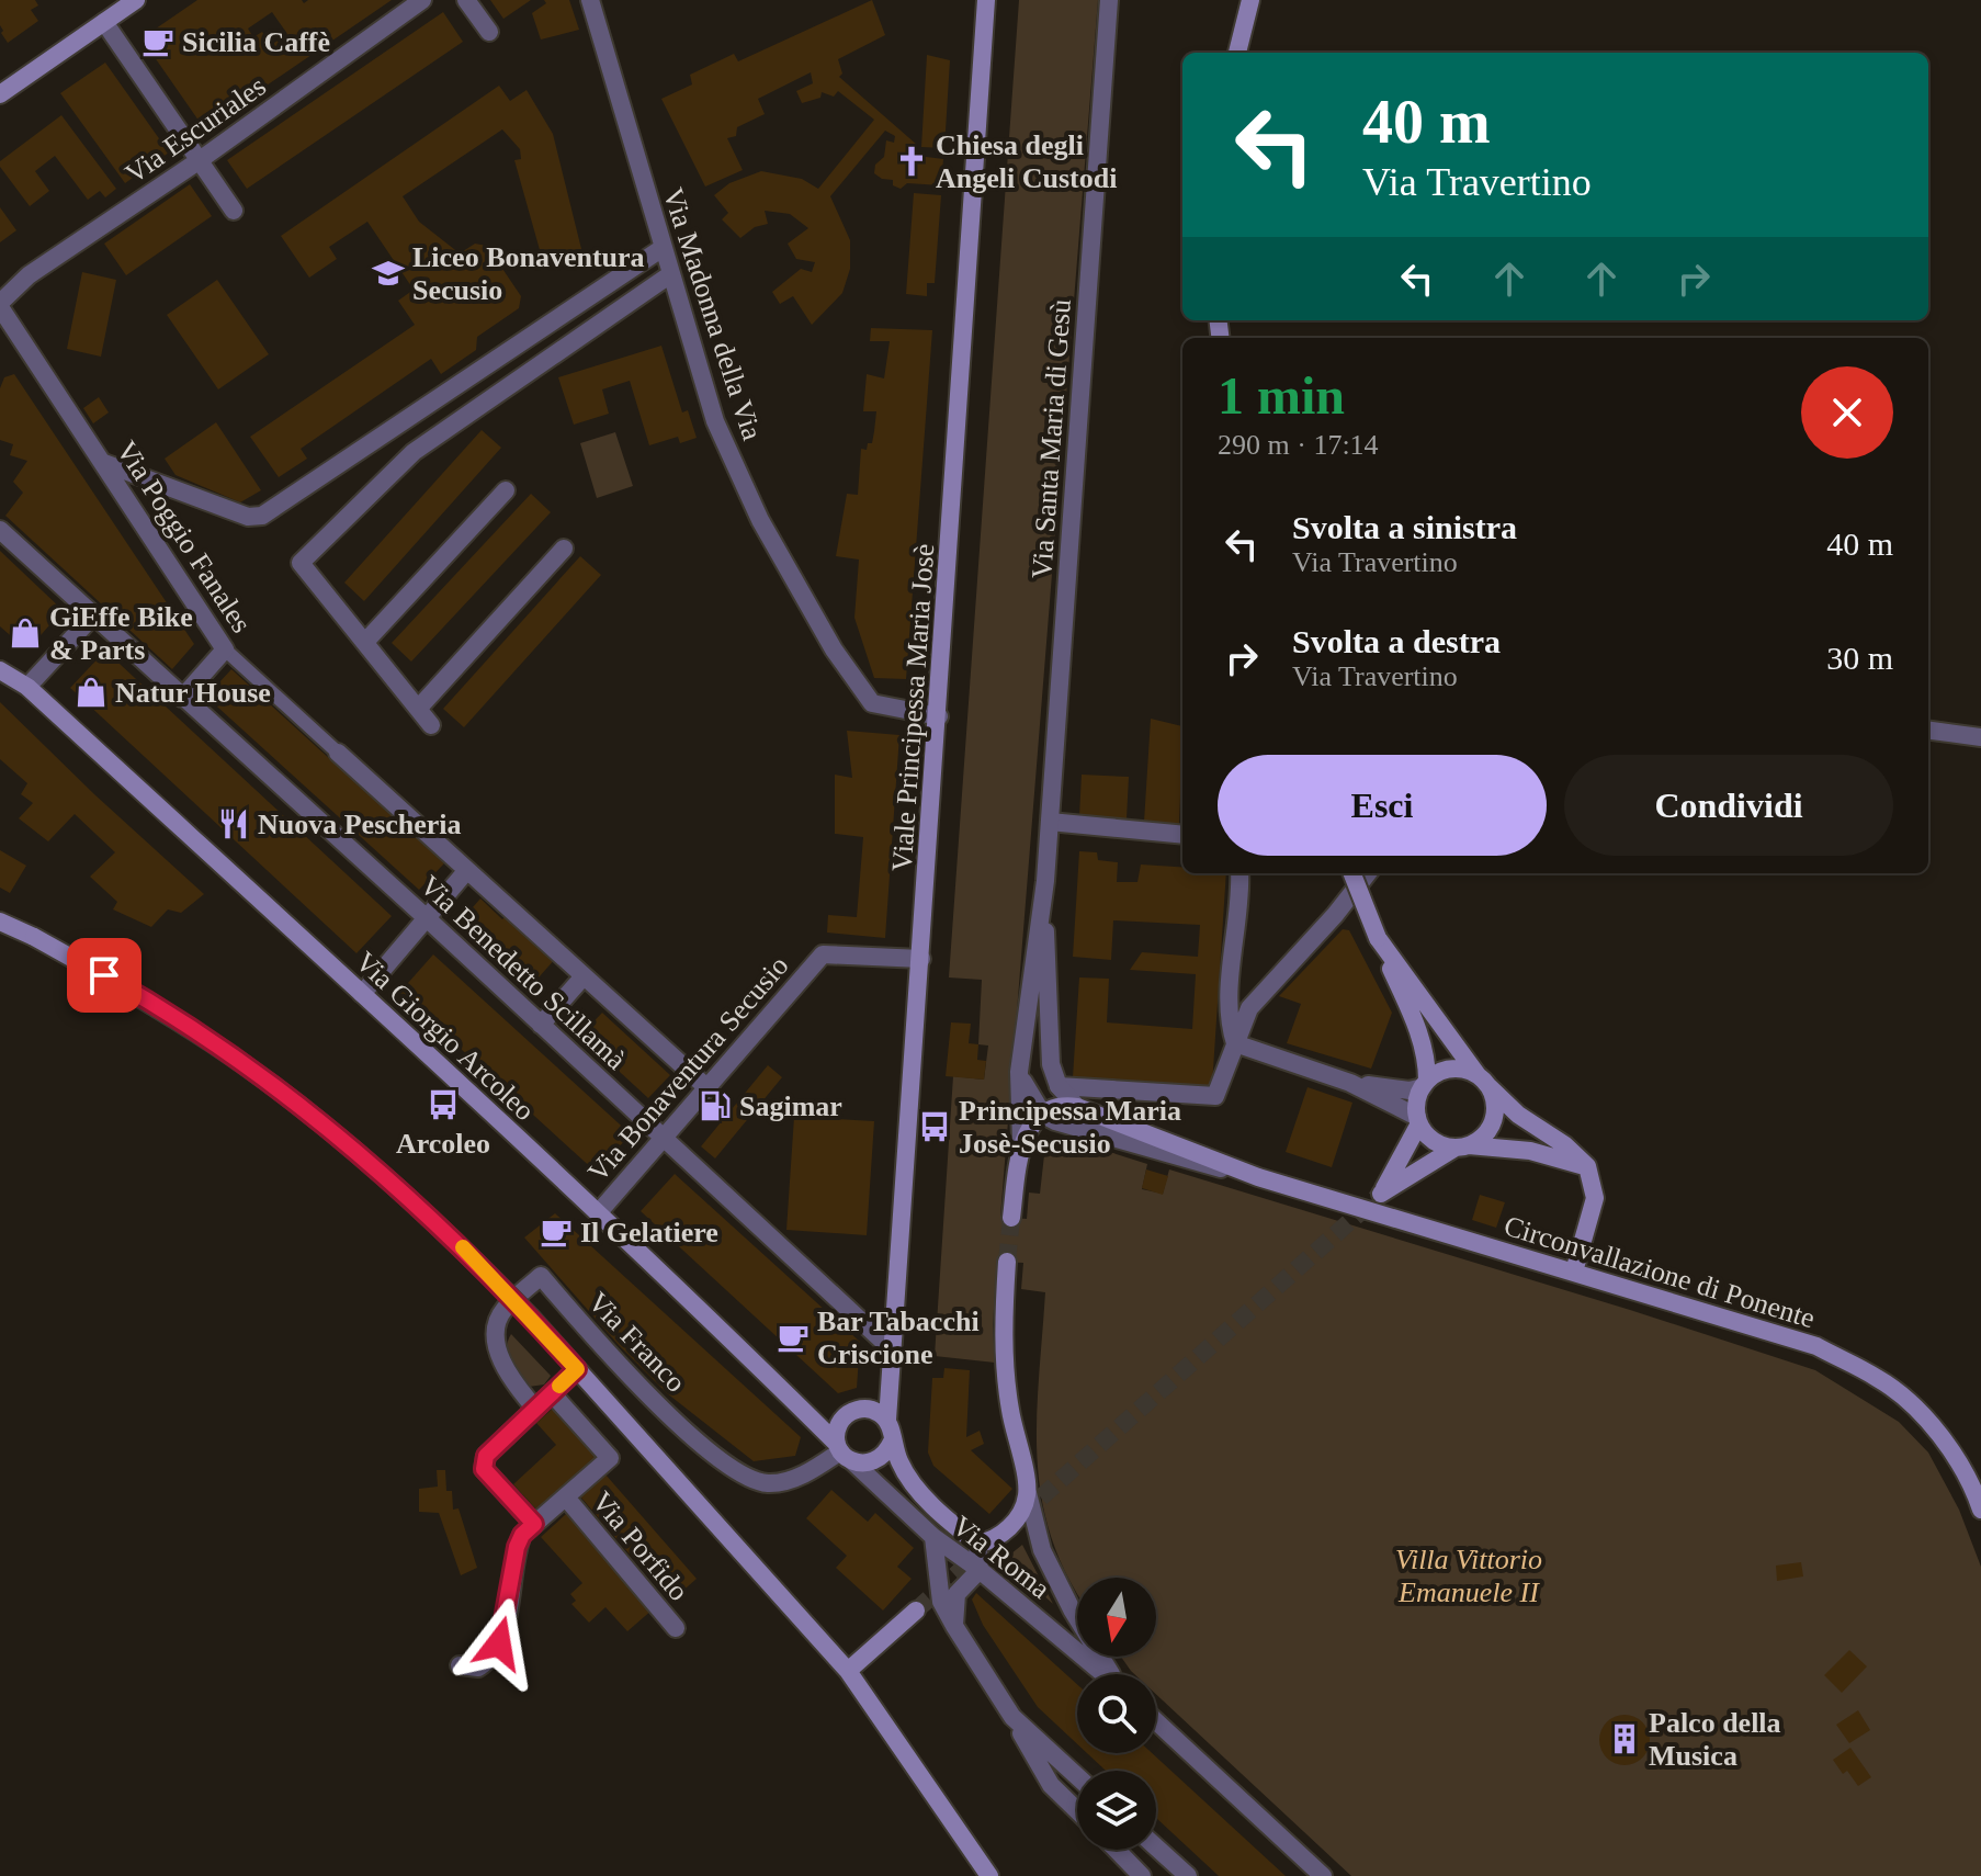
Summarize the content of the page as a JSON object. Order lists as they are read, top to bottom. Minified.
{"streets":{"main road":["Viale Principessa Maria Josè","Via Giorgio Arcoleo","Circonvallazione di Ponente"],"street":["Via Escuriales","Via Madonna della Via","Via Santa Maria di Gesù","Via Poggio Fanales","Via Benedetto Scillamà","Via Bonaventura Secusio","Via Franco","Via Porfido","Via Roma"]},"crossings":[["Via Escuriales","Via Poggio Fanales"],["Via Madonna della Via","Viale Principessa Maria Josè"],["Via Poggio Fanales","Via Bonaventura Secusio"],["Viale Principessa Maria Josè","Via Benedetto Scillamà"],["Viale Principessa Maria Josè","Via Giorgio Arcoleo"],["Viale Principessa Maria Josè","Via Bonaventura Secusio"],["Viale Principessa Maria Josè","Via Franco"],["Viale Principessa Maria Josè","Via Roma"],["Via Benedetto Scillamà","Via Bonaventura Secusio"],["Via Giorgio Arcoleo","Via Bonaventura Secusio"],["Via Giorgio Arcoleo","Via Franco"],["Via Giorgio Arcoleo","Via Roma"],["Via Franco","Via Roma"]],"parks":["Villa Vittorio Emanuele II"],"places":{"cafe":["Sicilia Caffè","Il Gelatiere","Bar Tabacchi Criscione"],"church":["Chiesa degli Angeli Custodi"],"school or university":["Liceo Bonaventura Secusio"],"shop":["GiEffe Bike & Parts","Natur House"],"restaurant":["Nuova Pescheria"],"bus stop":["Arcoleo","Principessa Maria Josè-Secusio"],"fuel station":["Sagimar"],"building":["Palco della Musica"]},"north":"bottom","page":{"turn":["40 m","Via Travertino"],"heading":["1 min","290 m · 17:14"],"list":[{"name":"Svolta a sinistra","note":"Via Travertino","value":"40 m"},{"name":"Svolta a destra","note":"Via Travertino","value":"30 m"}],"buttons":["Esci","Condividi"]}}
